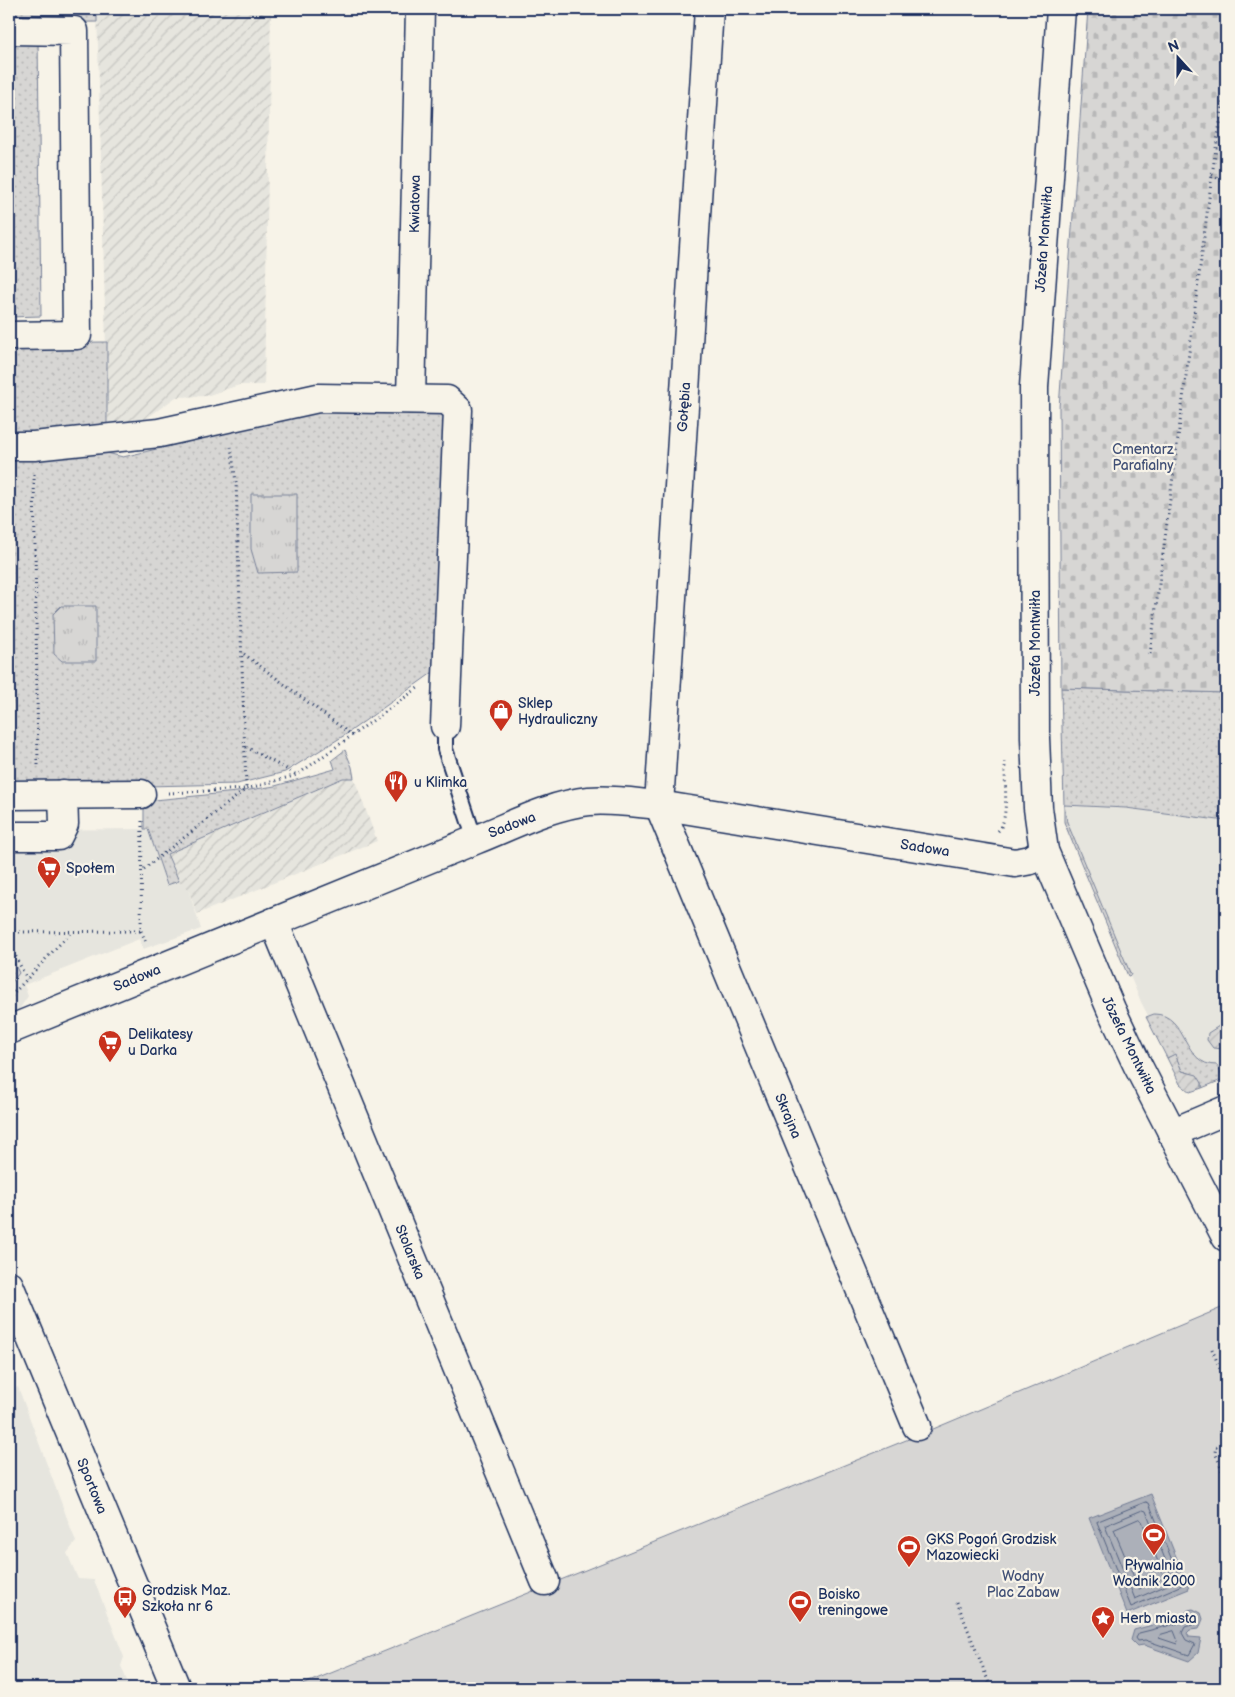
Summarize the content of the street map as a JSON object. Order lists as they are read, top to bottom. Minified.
{"streets":{"street":["Kwiatowa","Józefa Montwiłła","Gołębia","Sadowa","Skrajna","Stolarska","Sportowa"]},"crossings":[["Józefa Montwiłła","Sadowa"],["Gołębia","Sadowa"],["Gołębia","Skrajna"],["Sadowa","Skrajna"],["Sadowa","Stolarska"]],"parks":["Cmentarz Parafialny","Wodny Plac Zabaw"],"places":{"shop":["Sklep Hydrauliczny"],"restaurant":["u Klimka"],"supermarket":["Społem","Delikatesy u Darka"],"sports":["Pływalnia Wodnik 2000","GKS Pogoń Grodzisk Mazowiecki","Boisko treningowe"],"bus stop":["Grodzisk Maz. Szkoła nr 6"],"place":["Herb miasta"]},"north":"top"}
